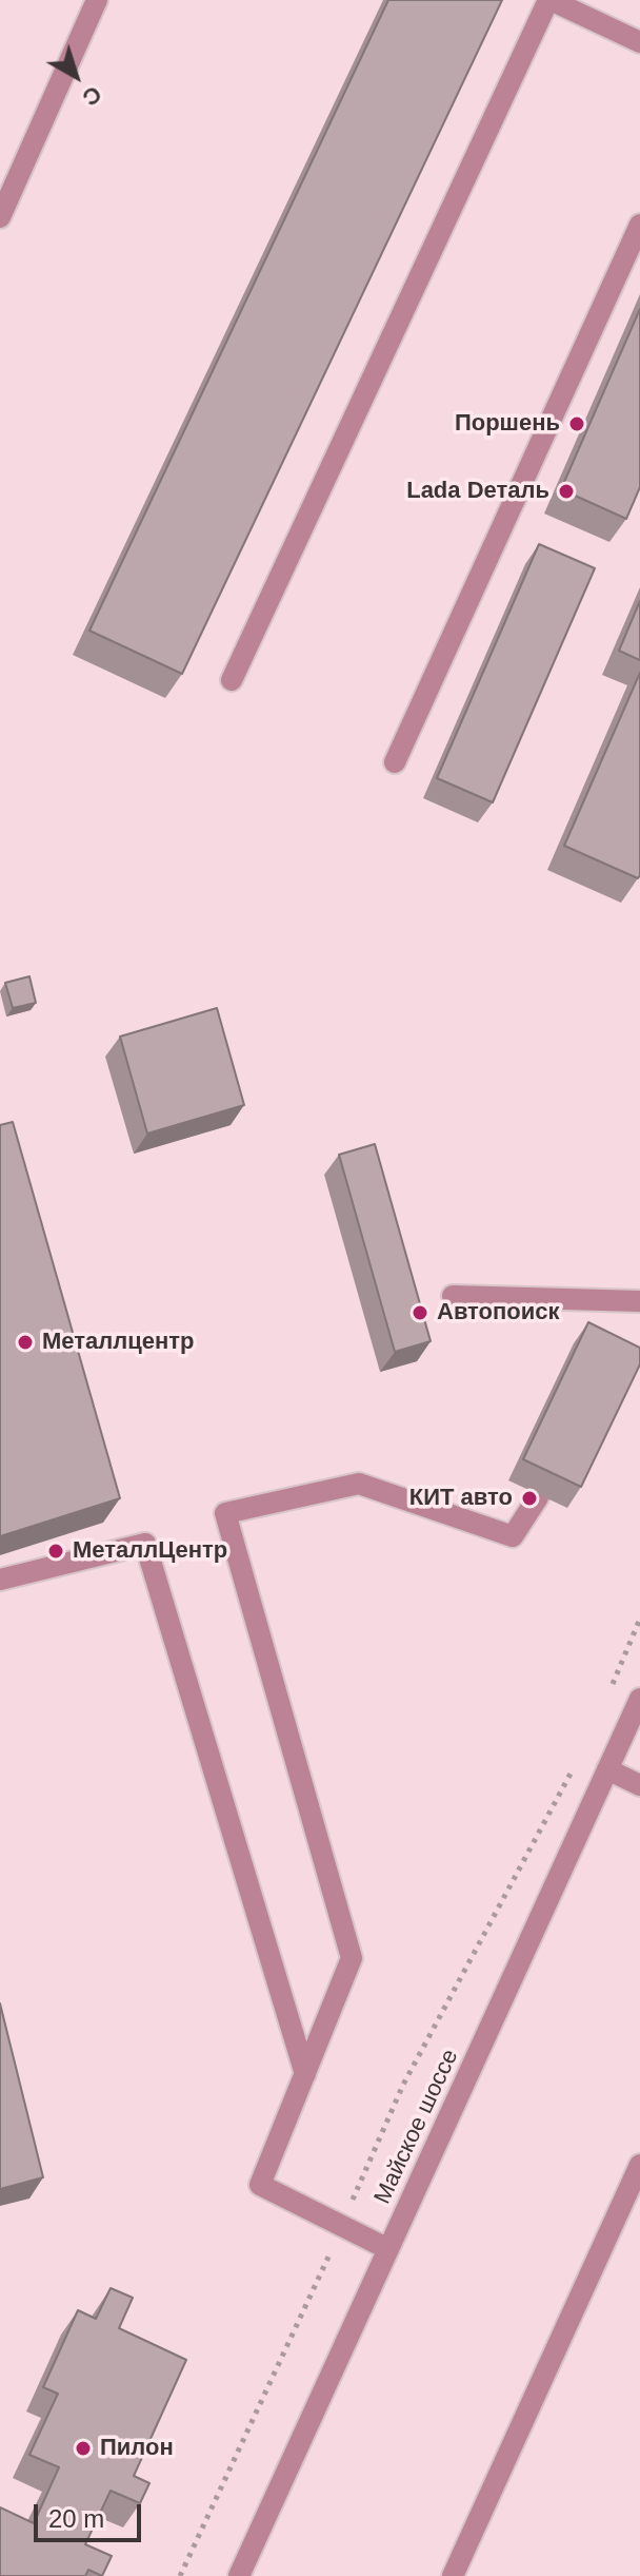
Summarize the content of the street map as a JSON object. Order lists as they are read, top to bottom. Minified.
{"streets":{"street":["Майское шоссе"]},"places":["Поршень","Lada Dеталь","Автопоиск","Металлцентр","КИТ авто","МеталлЦентр","Пилон"],"scale_bar":"20 m","north":"bottom right"}
